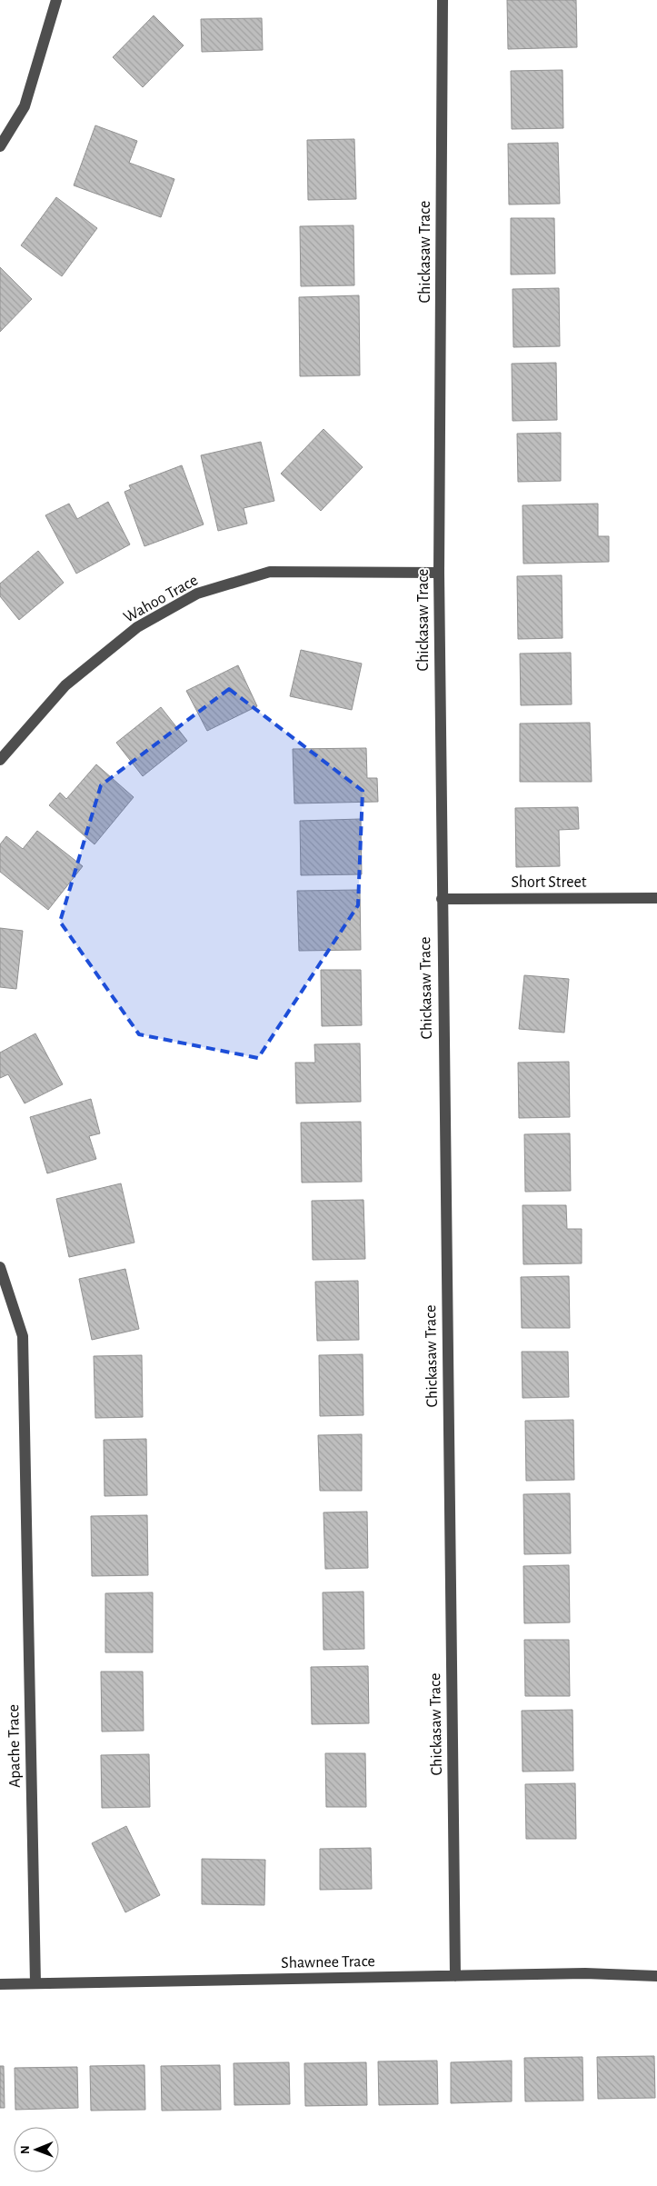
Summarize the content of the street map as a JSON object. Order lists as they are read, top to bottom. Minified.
{"streets":{"street":["Chickasaw Trace","Wahoo Trace","Short Street","Apache Trace","Shawnee Trace"]},"crossings":[["Chickasaw Trace","Wahoo Trace"],["Chickasaw Trace","Short Street"],["Chickasaw Trace","Shawnee Trace"],["Apache Trace","Shawnee Trace"]],"north":"left"}
